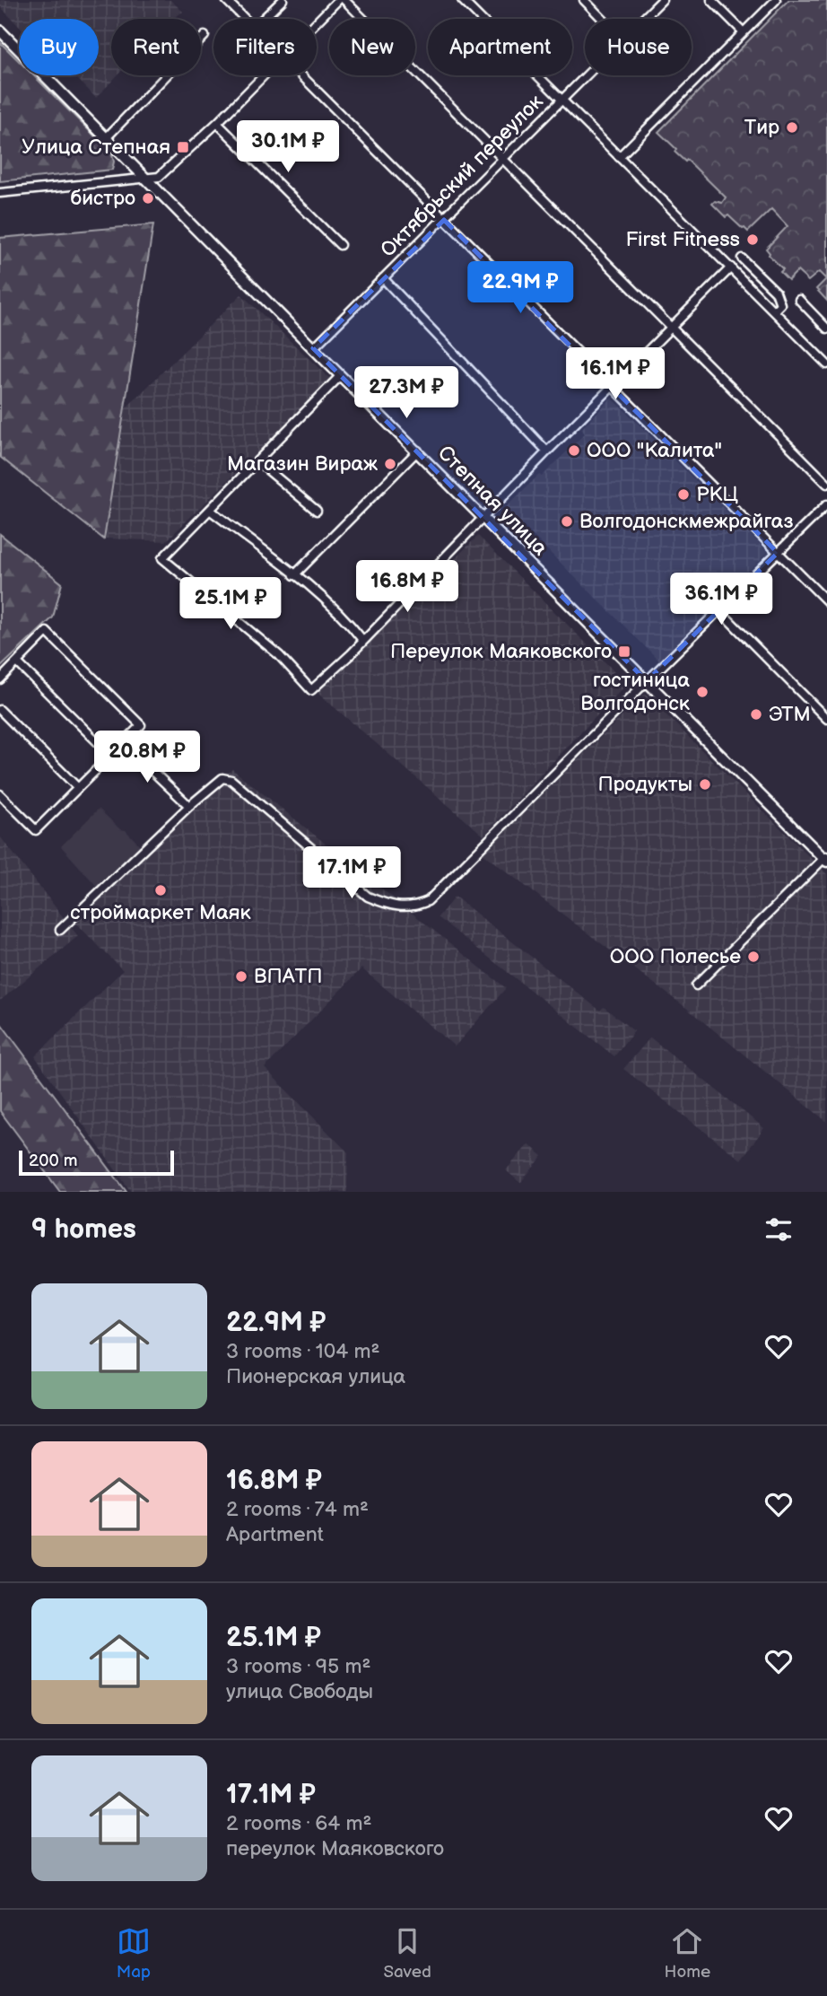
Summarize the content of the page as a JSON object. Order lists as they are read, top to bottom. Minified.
{"streets":{"main road":["Степная улица"],"street":["Октябрьский переулок"]},"crossings":[["Октябрьский переулок","Степная улица"]],"places":{"other":["Тир","бистро","First Fitness","ООО \"Калита\"","Магазин Вираж","РКЦ","Волгодонскмежрайгаз","гостиница Волгодонск","ЭТМ","Продукты","строймаркет Маяк","ООО Полесье","ВПАТП"],"transit":["Улица Степная","Переулок Маяковского"]},"scale_bar":"200 m","page":{"chip":["Buy","Rent","Filters","New","Apartment","House"],"price":["30.1M ₽","22.9M ₽","16.1M ₽","27.3M ₽","16.8M ₽","36.1M ₽","25.1M ₽","20.8M ₽","17.1M ₽"],"scale":"200 m","heading":"9 homes","list":[{"name":"22.9M ₽","note":"3 rooms · 104 m² · Пионерская улица"},{"name":"16.8M ₽","note":"2 rooms · 74 m² · Apartment"},{"name":"25.1M ₽","note":"3 rooms · 95 m² · улица Свободы"},{"name":"17.1M ₽","note":"2 rooms · 64 m² · переулок Маяковского"}],"tabs":["Map","Saved","Home"]}}
